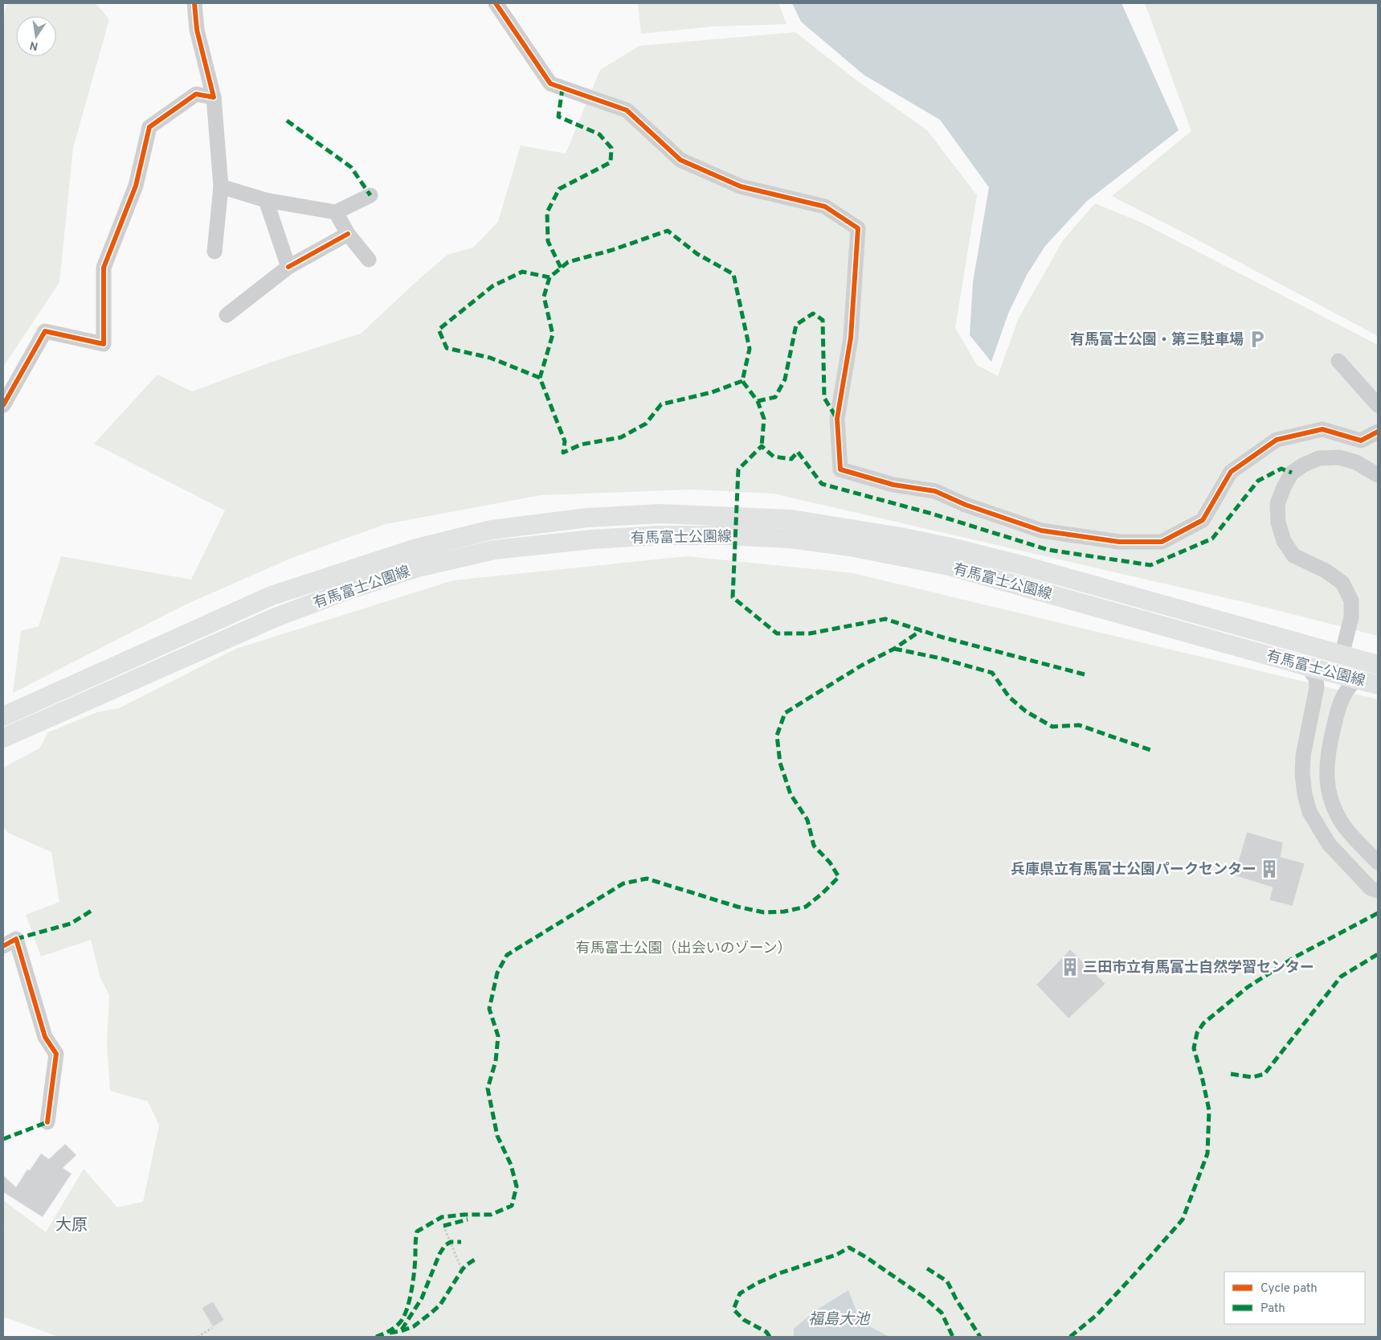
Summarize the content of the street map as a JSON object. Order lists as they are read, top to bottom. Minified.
{"streets":{"main road":["有馬富士公園線"]},"districts":["大原"],"water":["福島大池"],"parks":["有馬富士公園（出会いのゾーン）"],"places":{"parking":["有馬富士公園・第三駐車場"],"building":["兵庫県立有馬富士公園パークセンター","三田市立有馬富士自然学習センター"]},"legend":["Cycle path","Path"],"north":"bottom"}
